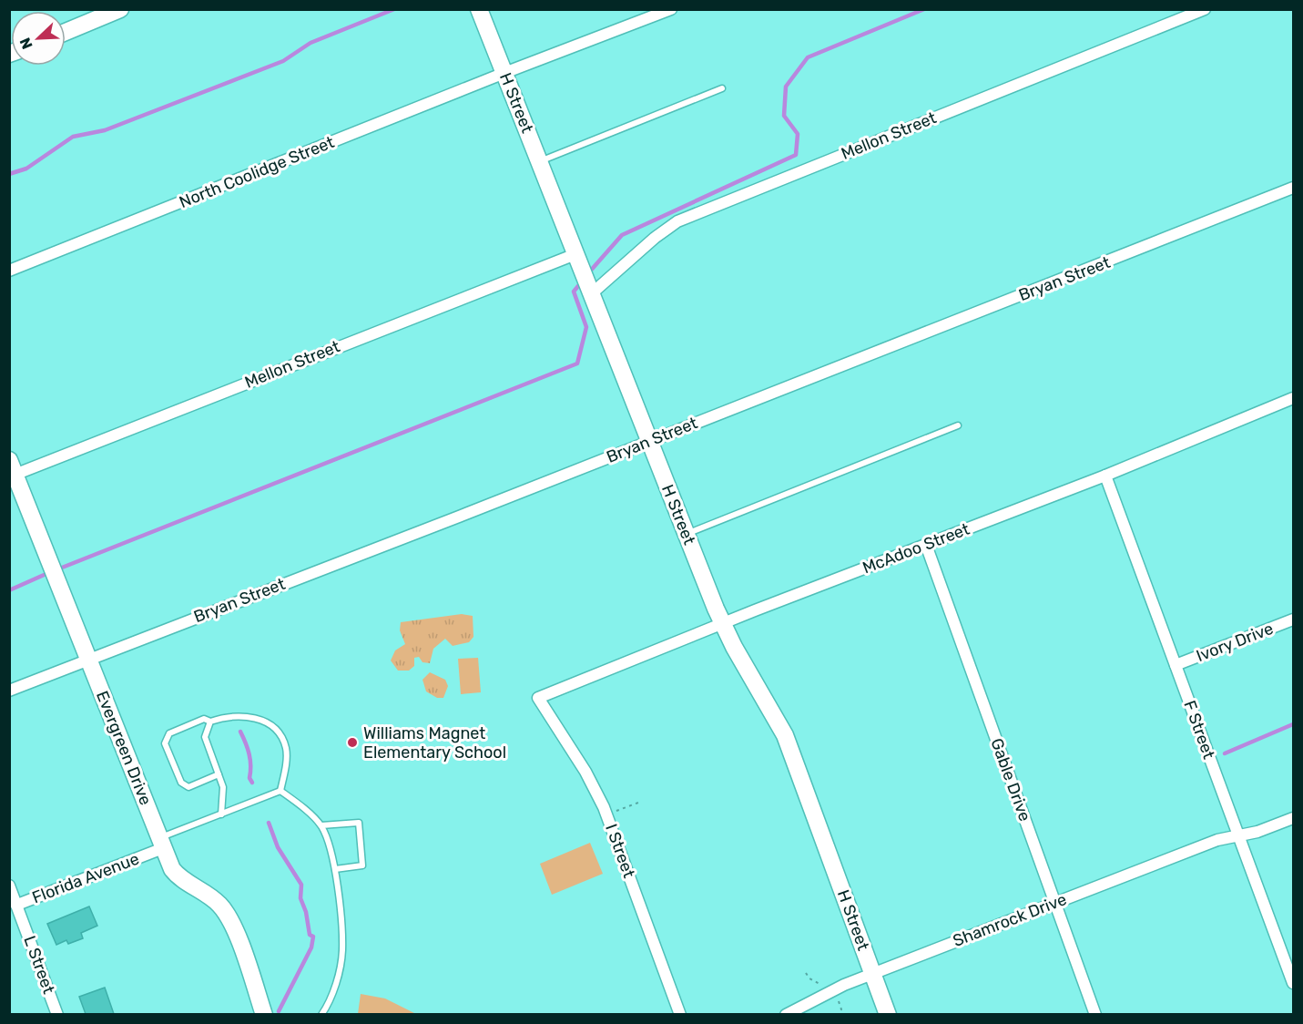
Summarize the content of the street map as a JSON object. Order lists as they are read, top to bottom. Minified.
{"streets":{"street":["H Street","Mellon Street","North Coolidge Street","Bryan Street","McAdoo Street","Ivory Drive","F Street","Evergreen Drive","Gable Drive","I Street","Florida Avenue","Shamrock Drive","L Street"]},"crossings":[["H Street","Mellon Street"],["H Street","North Coolidge Street"],["H Street","Bryan Street"],["H Street","McAdoo Street"],["H Street","Shamrock Drive"],["Mellon Street","Evergreen Drive"],["Bryan Street","Evergreen Drive"],["McAdoo Street","F Street"],["McAdoo Street","Gable Drive"],["McAdoo Street","I Street"],["Ivory Drive","F Street"],["F Street","Shamrock Drive"],["Evergreen Drive","Florida Avenue"],["Gable Drive","Shamrock Drive"],["Florida Avenue","L Street"]],"places":["Williams Magnet Elementary School"],"north":"bottom left"}
